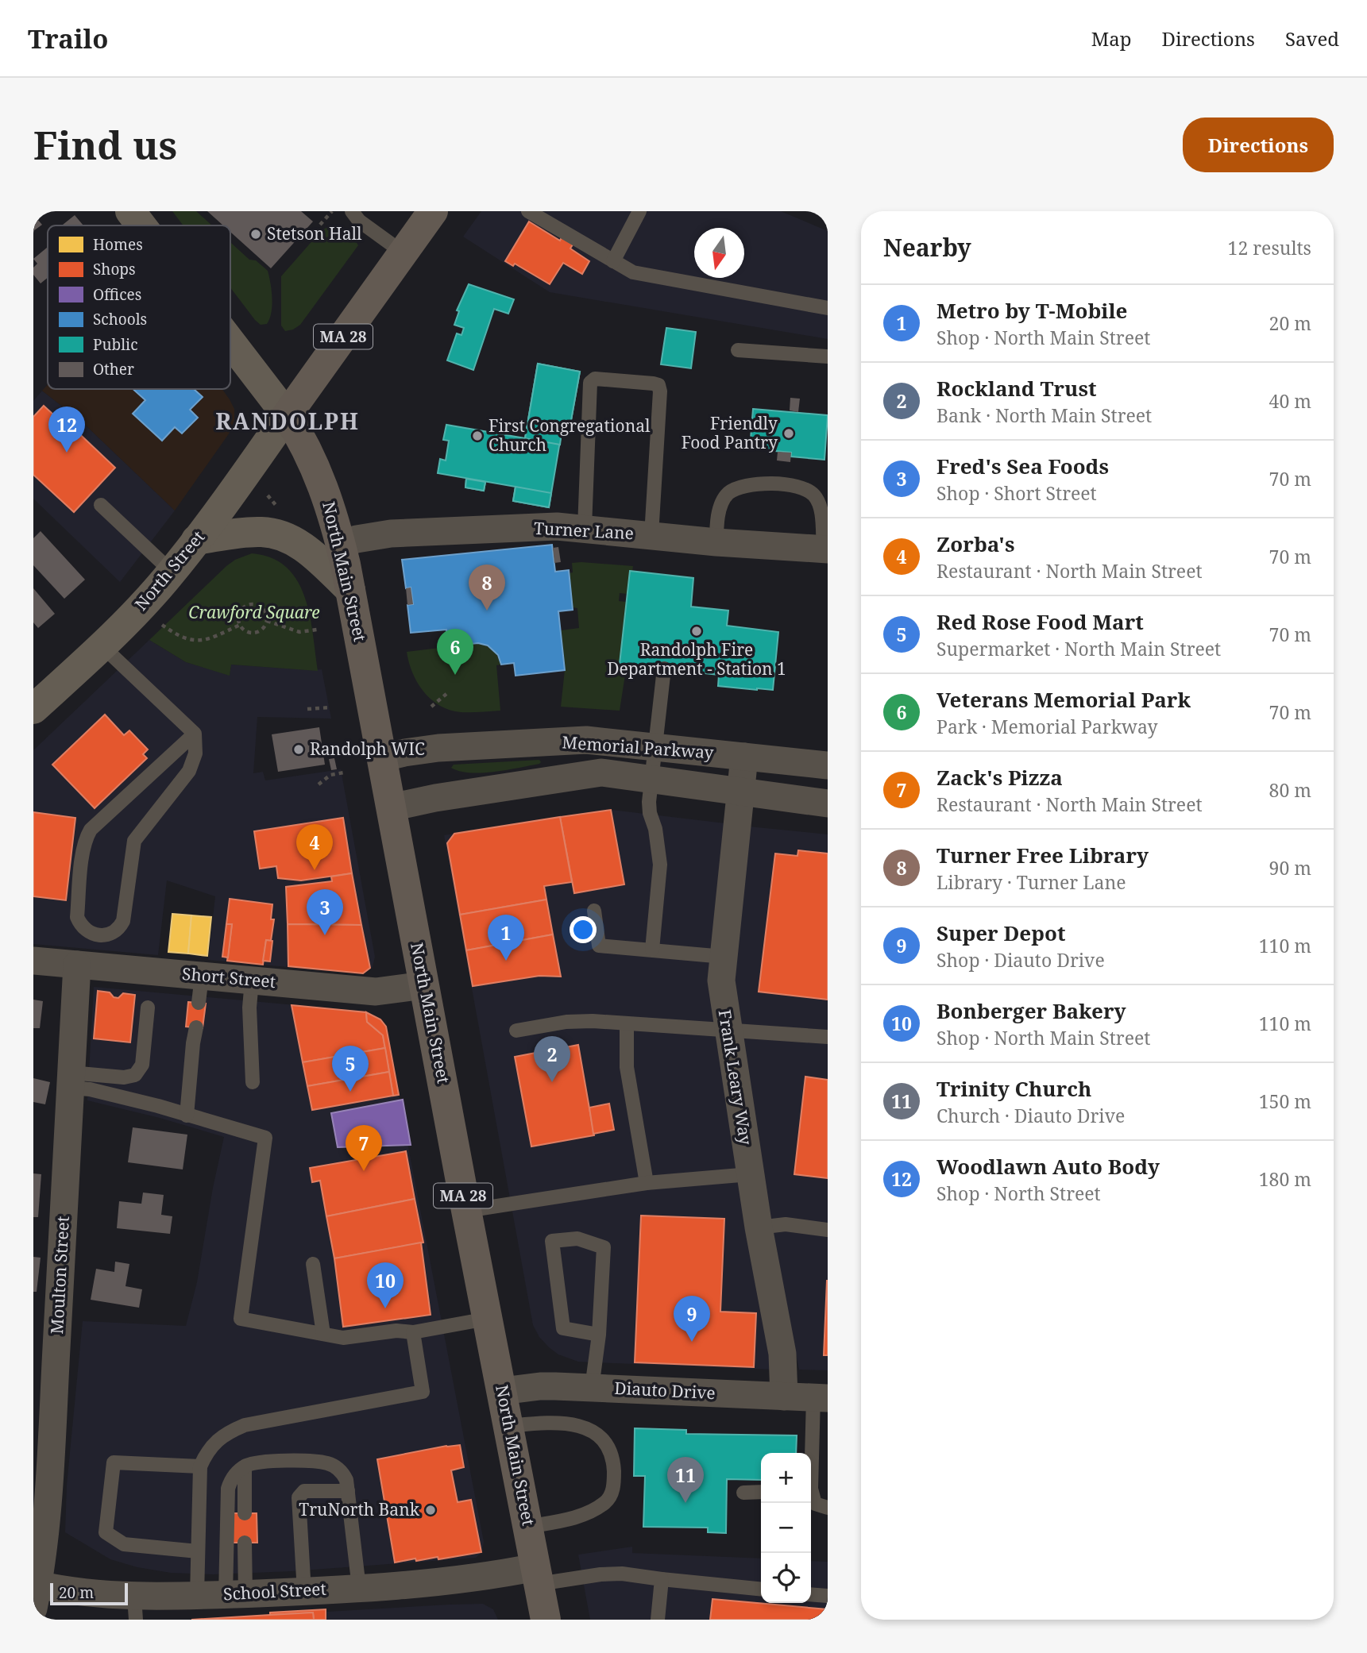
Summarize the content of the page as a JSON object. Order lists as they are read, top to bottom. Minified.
{"streets":{"main road":["MA 28","North Street","North Main Street"],"street":["Turner Lane","Memorial Parkway","Short Street","Frank Leary Way","Moulton Street","Diauto Drive","School Street"]},"crossings":[["MA 28","North Street"],["MA 28","North Main Street"],["Turner Lane","North Main Street"],["North Street","North Main Street"],["North Main Street","Memorial Parkway"],["North Main Street","Short Street"],["North Main Street","Diauto Drive"],["North Main Street","School Street"],["Memorial Parkway","Frank Leary Way"],["Short Street","Moulton Street"],["Frank Leary Way","Diauto Drive"],["Moulton Street","School Street"]],"districts":["RANDOLPH"],"parks":["Crawford Square"],"places":["Stetson Hall","Friendly Food Pantry","First Congregational Church","Randolph Fire Department - Station 1","Randolph WIC","TruNorth Bank"],"legend":["Homes","Shops","Offices","Schools","Public","Other"],"scale_bar":"20 m","north":"bottom","page":{"header":"Trailo","nav":["Map","Directions","Saved"],"buttons":"Directions","title":"Find us","heading":["Nearby","12 results"],"list":[{"mark":"1","name":"Metro by T-Mobile","note":"Shop · North Main Street","value":"20 m"},{"mark":"2","name":"Rockland Trust","note":"Bank · North Main Street","value":"40 m"},{"mark":"3","name":"Fred's Sea Foods","note":"Shop · Short Street","value":"70 m"},{"mark":"4","name":"Zorba's","note":"Restaurant · North Main Street","value":"70 m"},{"mark":"5","name":"Red Rose Food Mart","note":"Supermarket · North Main Street","value":"70 m"},{"mark":"6","name":"Veterans Memorial Park","note":"Park · Memorial Parkway","value":"70 m"},{"mark":"7","name":"Zack's Pizza","note":"Restaurant · North Main Street","value":"80 m"},{"mark":"8","name":"Turner Free Library","note":"Library · Turner Lane","value":"90 m"},{"mark":"9","name":"Super Depot","note":"Shop · Diauto Drive","value":"110 m"},{"mark":"10","name":"Bonberger Bakery","note":"Shop · North Main Street","value":"110 m"},{"mark":"11","name":"Trinity Church","note":"Church · Diauto Drive","value":"150 m"},{"mark":"12","name":"Woodlawn Auto Body","note":"Shop · North Street","value":"180 m"}],"pins":["12","8","6","4","3","1","2","5","7","10","9","11"],"map_buttons":["+","−"],"scale":"20 m"}}
